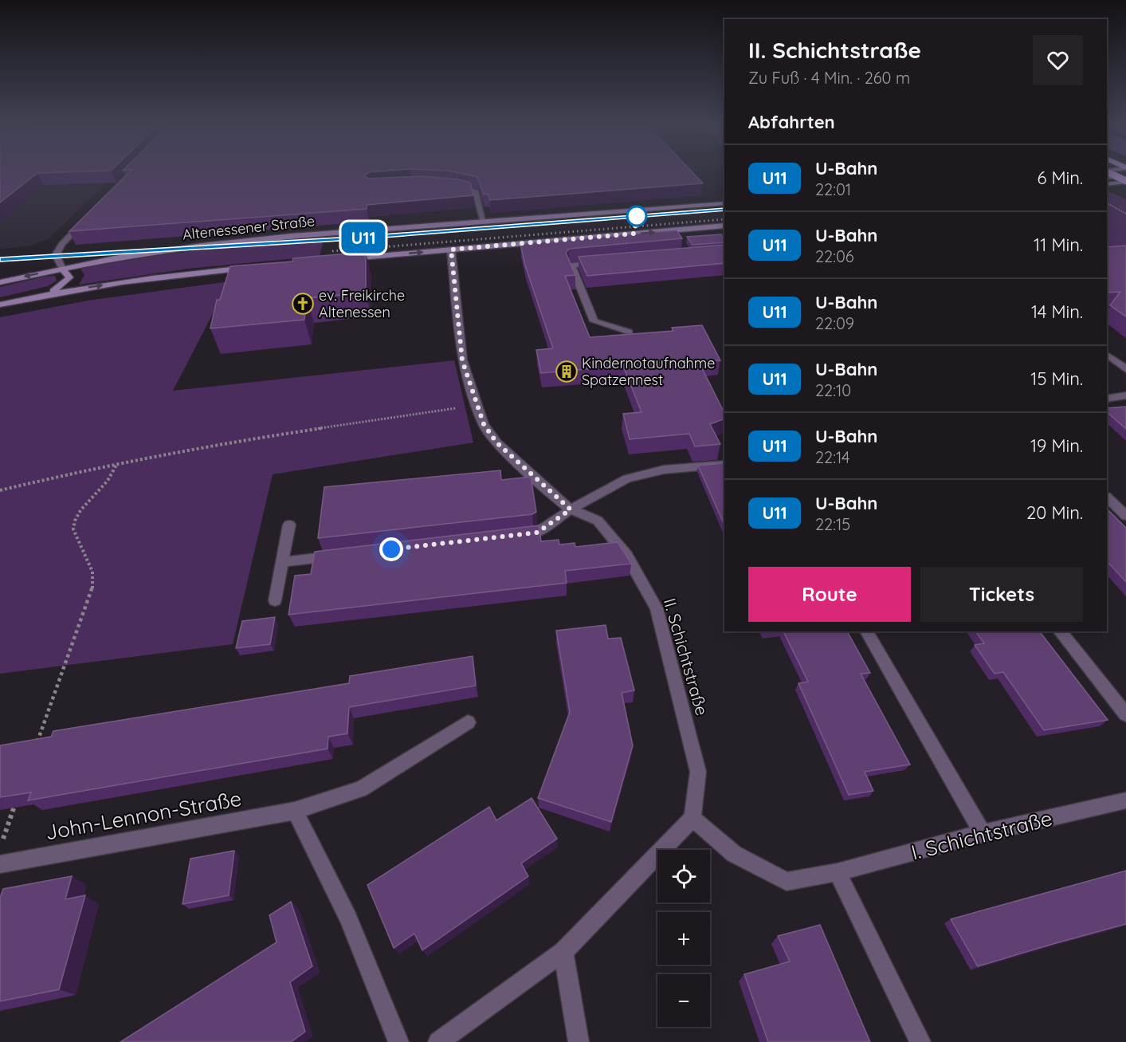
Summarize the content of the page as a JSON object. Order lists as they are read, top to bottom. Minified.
{"streets":{"main road":["Altenessener Straße"],"street":["II. Schichtstraße","John-Lennon-Straße","I. Schichtstraße"]},"crossings":[["II. Schichtstraße","I. Schichtstraße"]],"places":{"church":["ev. Freikirche Altenessen"],"building":["Kindernotaufnahme Spatzennest"]},"lines":["metro line U11"],"page":{"on_map":"U11","heading":[["II. Schichtstraße","Zu Fuß · 4 Min. · 260 m"],"Abfahrten"],"list":[{"mark":"U11","name":"U-Bahn","note":"22:01","value":"6 Min."},{"mark":"U11","name":"U-Bahn","note":"22:06","value":"11 Min."},{"mark":"U11","name":"U-Bahn","note":"22:09","value":"14 Min."},{"mark":"U11","name":"U-Bahn","note":"22:10","value":"15 Min."},{"mark":"U11","name":"U-Bahn","note":"22:14","value":"19 Min."},{"mark":"U11","name":"U-Bahn","note":"22:15","value":"20 Min."}],"buttons":["Route","Tickets"],"map_buttons":["+","−"]}}
